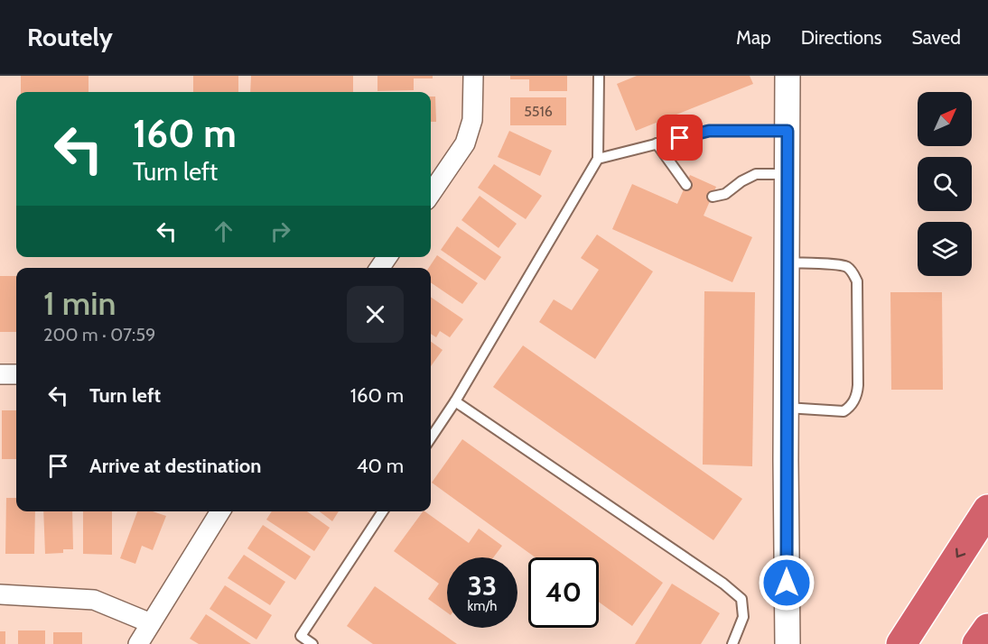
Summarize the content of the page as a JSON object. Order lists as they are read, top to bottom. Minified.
{"house_numbers":["5516"],"north":"top right","page":{"header":"Routely","nav":["Map","Directions","Saved"],"turn":["160 m","Turn left"],"heading":["1 min","200 m · 07:59"],"list":[{"name":"Turn left","value":"160 m"},{"name":"Arrive at destination","value":"40 m"}],"speed":"33 km/h","limit":"40"}}
